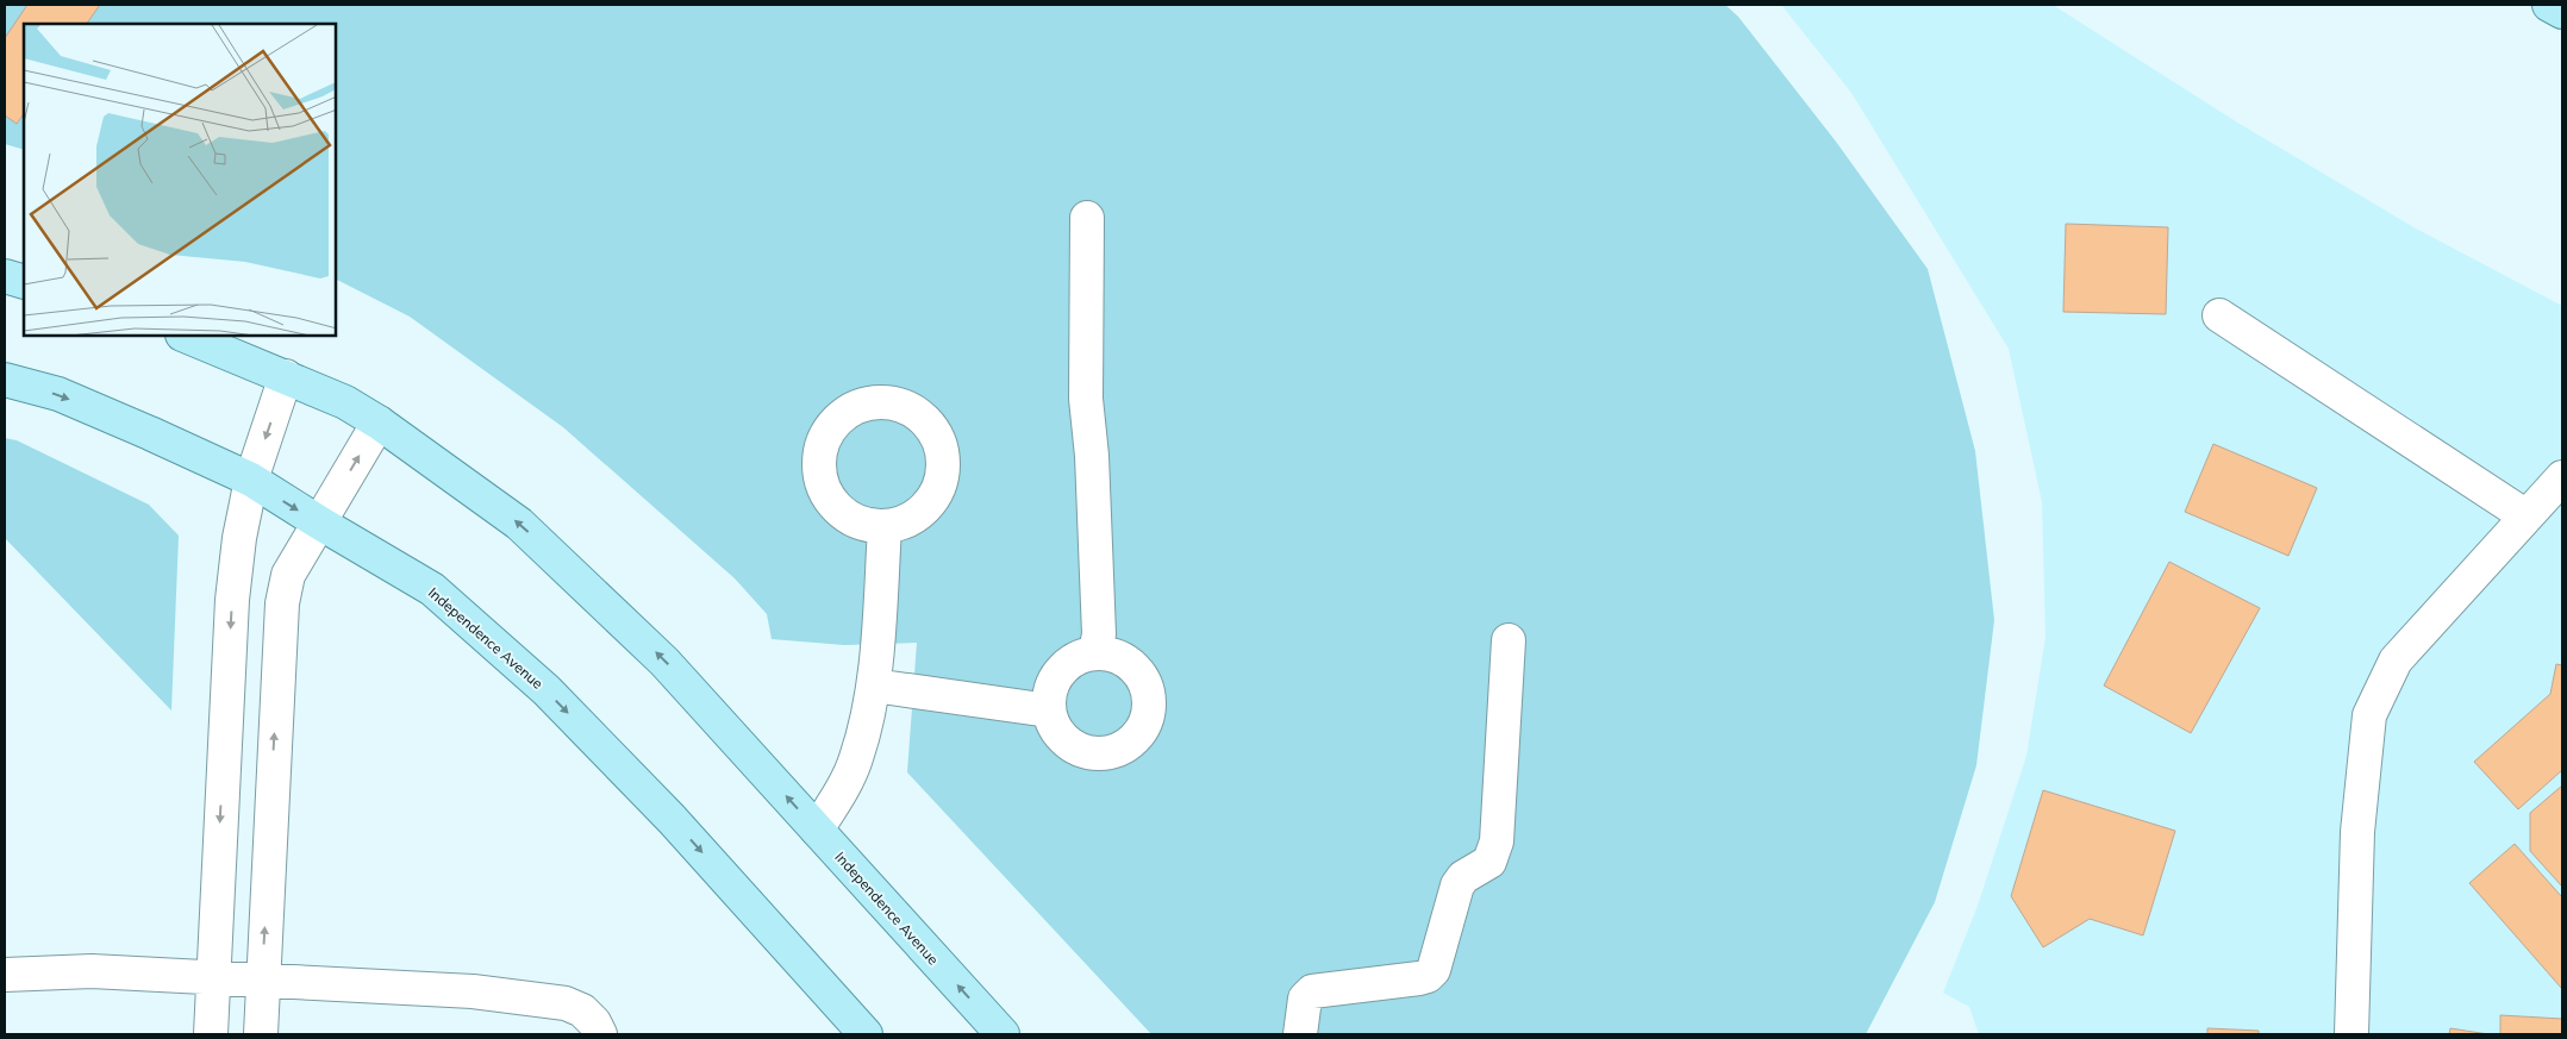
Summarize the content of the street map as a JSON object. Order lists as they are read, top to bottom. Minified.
{"streets":{"main road":["Independence Avenue"]}}
